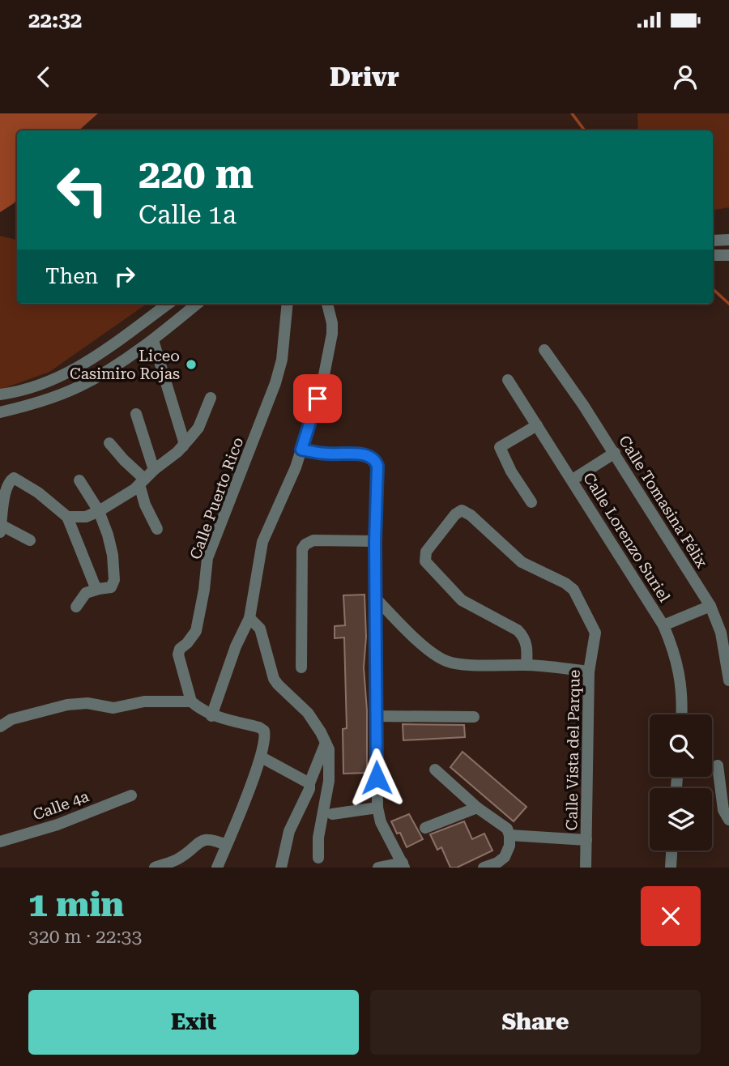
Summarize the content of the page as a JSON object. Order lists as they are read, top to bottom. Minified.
{"streets":{"street":["Calle Puerto Rico","Calle Tomasina Félix","Calle Lorenzo Suriel","Calle Vista del Parque","Calle 4a"]},"places":["Liceo Casimiro Rojas"],"page":{"status":"22:32","header":"Drivr","turn":["220 m","Calle 1a"],"then":"Then","heading":["1 min","320 m · 22:33"],"buttons":["Exit","Share"]}}
